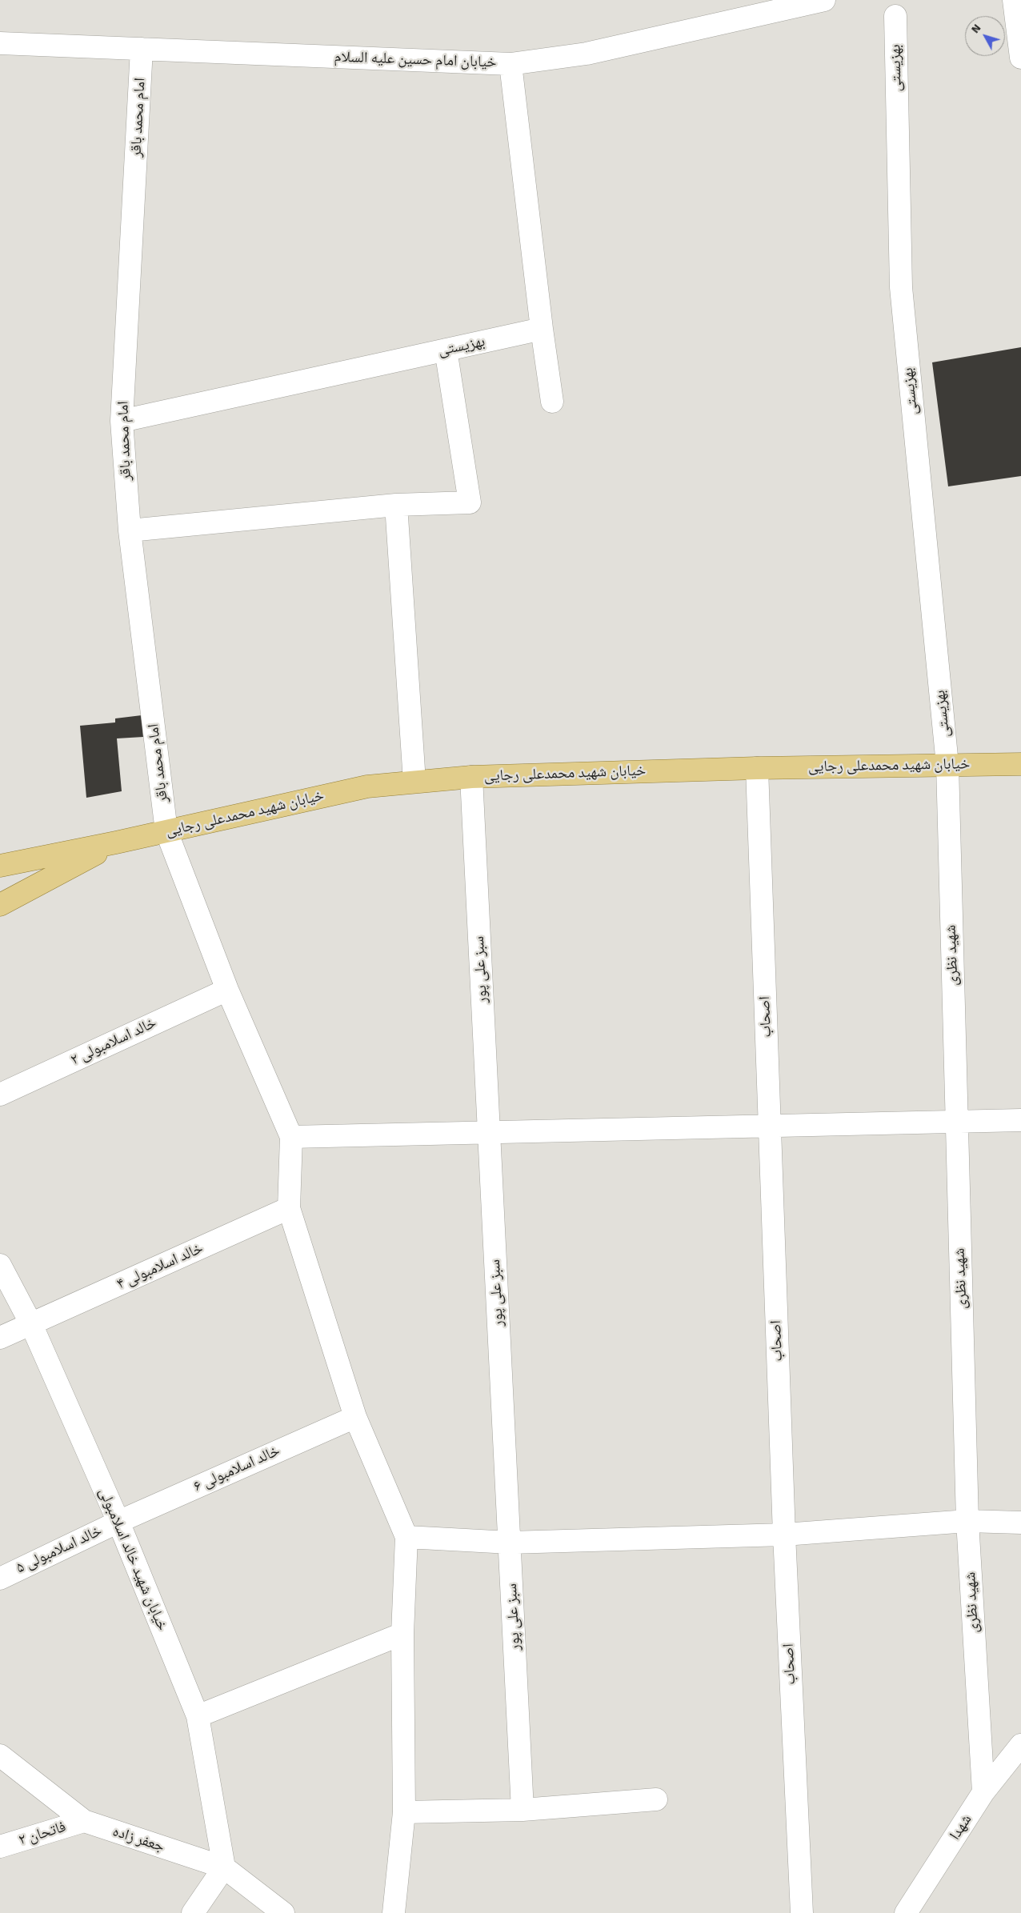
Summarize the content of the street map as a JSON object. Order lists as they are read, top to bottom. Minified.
{"streets":{"main road":["خیابان شهید محمدعلی رجایی"],"street":["خیابان امام حسین علیه السلام","بهزیستی","امام محمد باقر","شهید نظری","سبز علی پور","اصحاب","خالد اسلامبولی ۲","خالد اسلامبولی ۴","خالد اسلامبولی ۶","خالد اسلامبولی ۵","خیابان شهید خالد اسلامبولی","شهدا","فاتحان ۲","جعفر زاده"]},"crossings":[["خیابان امام حسین علیه السلام","امام محمد باقر"],["بهزیستی","امام محمد باقر"],["بهزیستی","خیابان شهید محمدعلی رجایی"],["بهزیستی","شهید نظری"],["امام محمد باقر","خیابان شهید محمدعلی رجایی"],["امام محمد باقر","خالد اسلامبولی ۲"],["خیابان شهید محمدعلی رجایی","شهید نظری"],["خیابان شهید محمدعلی رجایی","سبز علی پور"],["خیابان شهید محمدعلی رجایی","اصحاب"],["شهید نظری","شهدا"],["خالد اسلامبولی ۴","خیابان شهید خالد اسلامبولی"],["خالد اسلامبولی ۶","خالد اسلامبولی ۵"],["خالد اسلامبولی ۶","خیابان شهید خالد اسلامبولی"],["خالد اسلامبولی ۵","خیابان شهید خالد اسلامبولی"],["خیابان شهید خالد اسلامبولی","جعفر زاده"],["فاتحان ۲","جعفر زاده"]],"north":"top left"}
